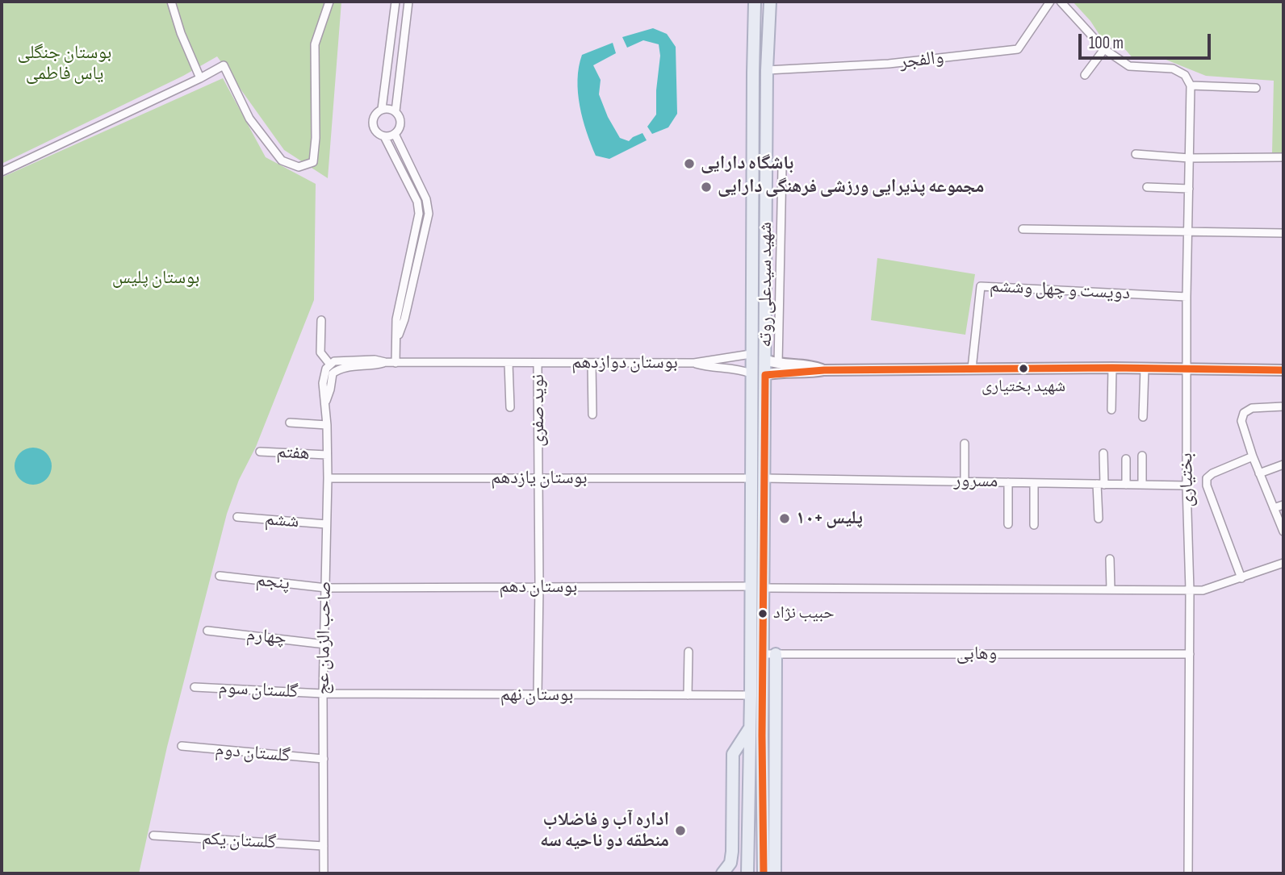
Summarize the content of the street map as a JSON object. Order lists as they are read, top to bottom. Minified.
{"streets":{"main road":["شهید سیدعلی روته"],"street":["والفجر","دویست و چهل وششم","بوستان دوازدهم","نوید صفری","هفتم","بوستان یازدهم","بختیاری","مسرور","ششم","پنجم","بوستان دهم","چهارم","صاحب الزمان عج","وهابی","گلستان سوم","بوستان نهم","گلستان دوم","گلستان یکم"]},"crossings":[["والفجر","شهید سیدعلی روته"],["شهید سیدعلی روته","بوستان دوازدهم"],["شهید سیدعلی روته","بوستان یازدهم"],["شهید سیدعلی روته","مسرور"],["شهید سیدعلی روته","بوستان دهم"],["شهید سیدعلی روته","وهابی"],["شهید سیدعلی روته","بوستان نهم"],["دویست و چهل وششم","بختیاری"],["بوستان دوازدهم","نوید صفری"],["بوستان دوازدهم","صاحب الزمان عج"],["نوید صفری","بوستان یازدهم"],["نوید صفری","بوستان دهم"],["نوید صفری","بوستان نهم"],["هفتم","صاحب الزمان عج"],["بوستان یازدهم","صاحب الزمان عج"],["بختیاری","مسرور"],["بختیاری","وهابی"],["ششم","صاحب الزمان عج"],["پنجم","بوستان دهم"],["پنجم","صاحب الزمان عج"],["بوستان دهم","صاحب الزمان عج"],["چهارم","صاحب الزمان عج"],["صاحب الزمان عج","گلستان سوم"],["صاحب الزمان عج","بوستان نهم"],["صاحب الزمان عج","گلستان دوم"],["صاحب الزمان عج","گلستان یکم"],["گلستان سوم","بوستان نهم"]],"parks":["بوستان جنگلی یاس فاطمی","بوستان پلیس"],"places":["باشگاه دارایی","مجموعه پذیرایی ورزشی فرهنگی دارایی","شهید بختیاری","پلیس +۱۰","حبیب نژاد","اداره آب و فاضلاب منطقه دو ناحیه سه"],"scale_bar":"100 m"}
